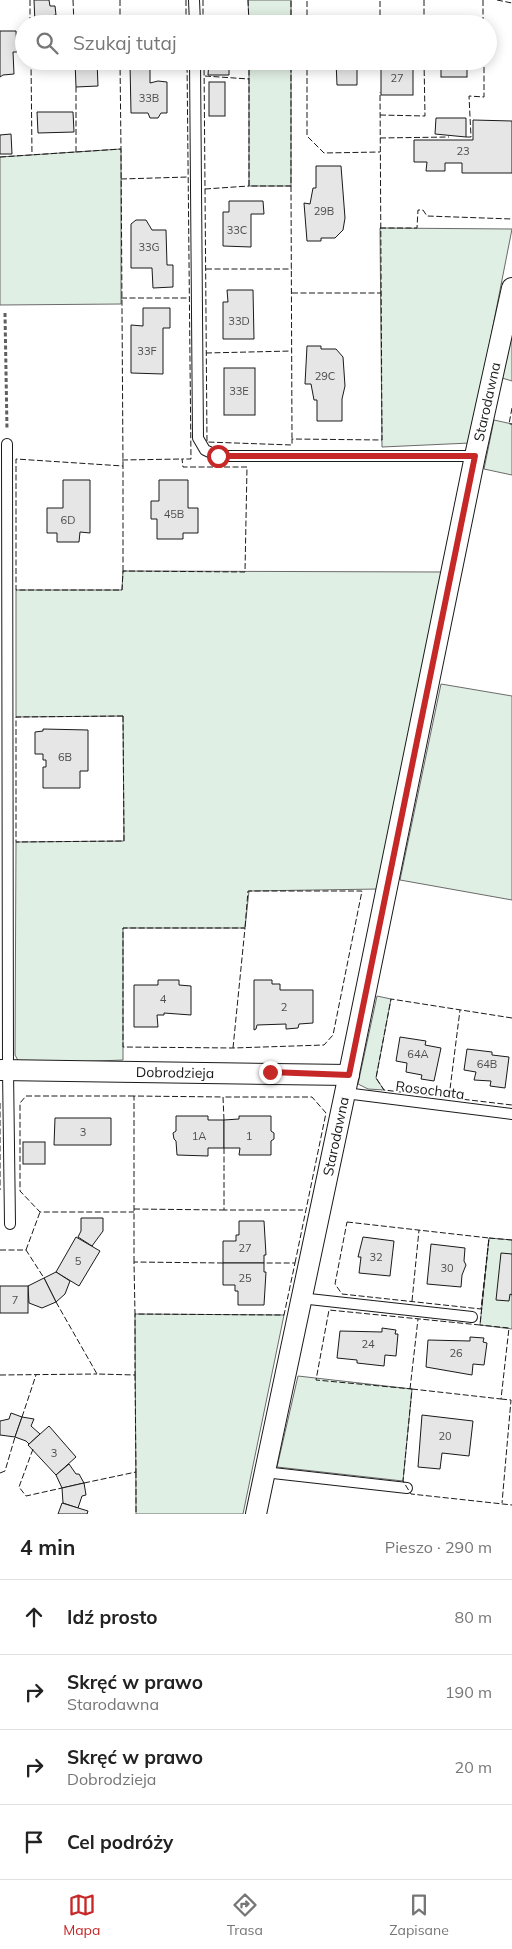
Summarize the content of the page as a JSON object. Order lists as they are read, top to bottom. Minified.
{"streets":{"street":["Starodawna","Dobrodzieja"],"lane":["Rosochata"]},"crossings":[["Starodawna","Dobrodzieja"],["Starodawna","Rosochata"],["Dobrodzieja","Rosochata"]],"house_numbers":["27","33B","23","29B","33C","33G","33D","33F","29C","33E","45B","6D","6B","4","2","64A","64B","3","1A","1","27","32","5","30","25","7","24","26","20","3"],"page":{"search":"Szukaj tutaj","heading":["4 min","Pieszo · 290 m"],"list":[["Idź prosto","80 m"],["Skręć w prawo","Starodawna","190 m"],["Skręć w prawo","Dobrodzieja","20 m"],"Cel podróży"],"nav":["Mapa","Trasa","Zapisane"]}}
